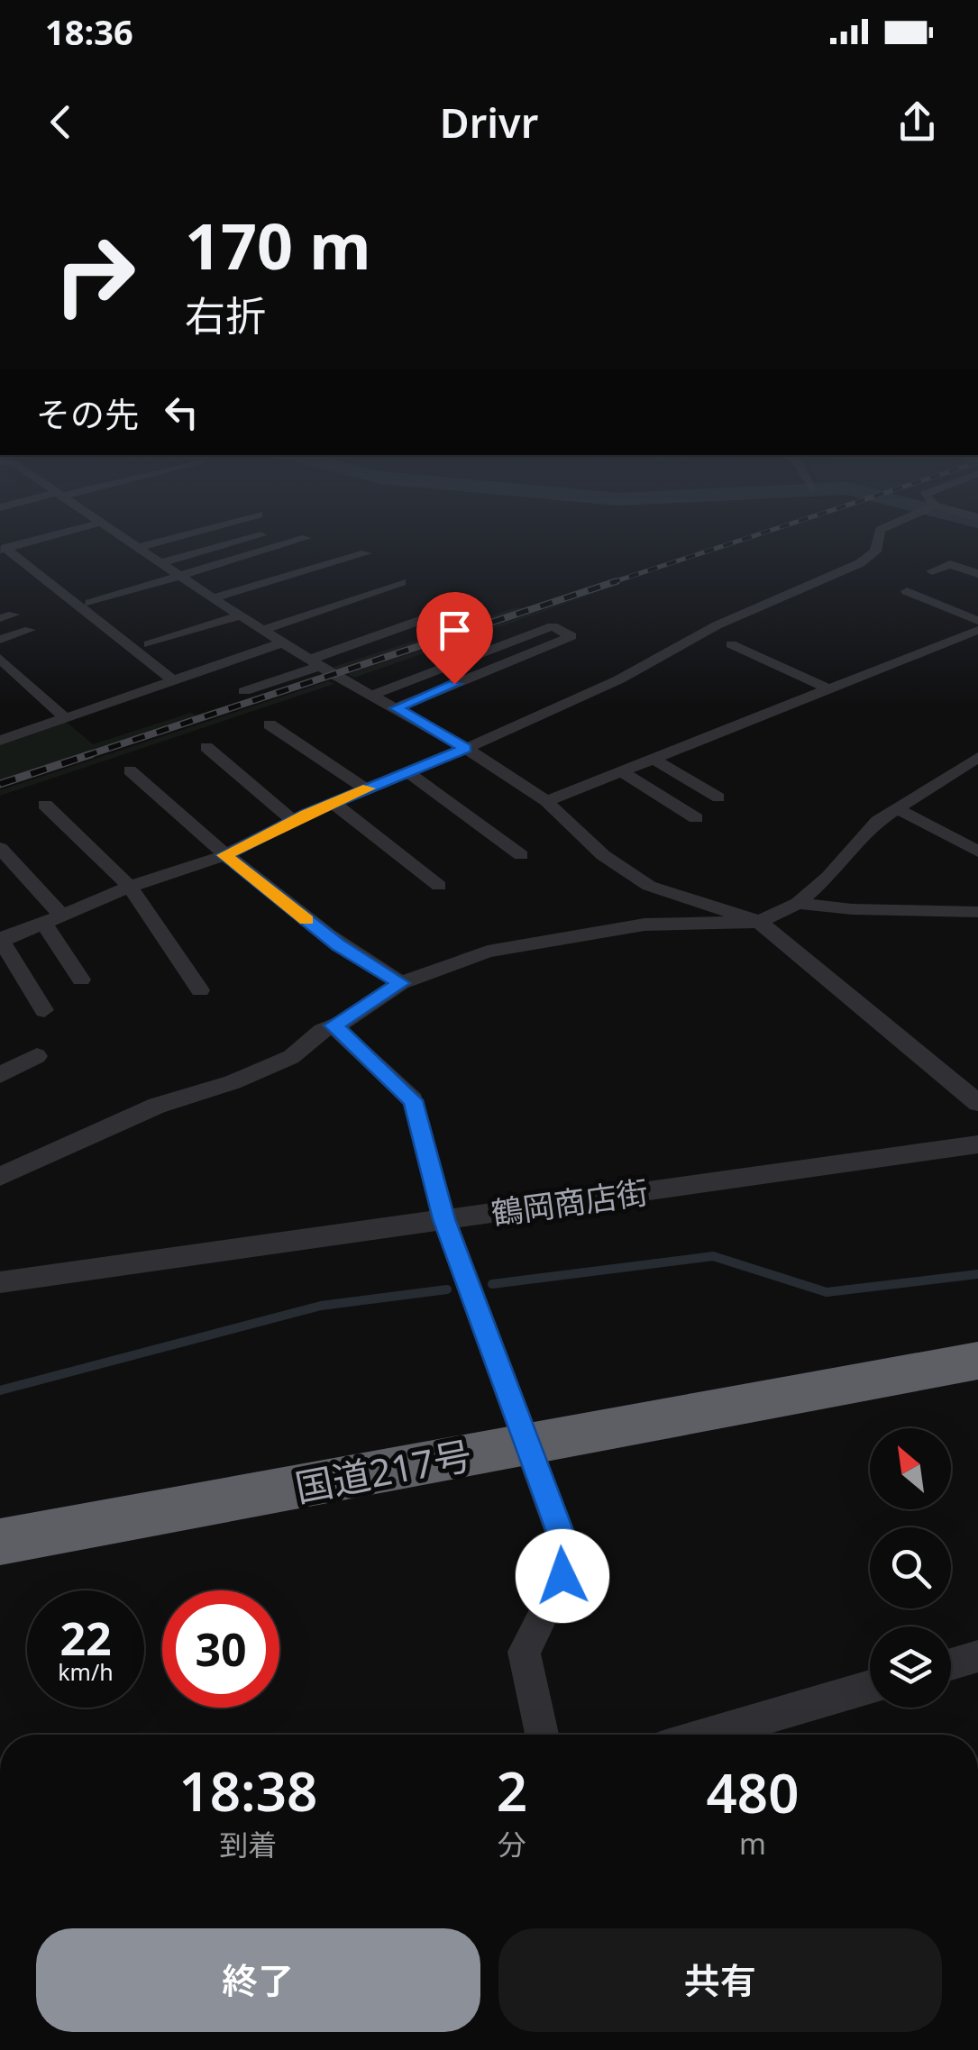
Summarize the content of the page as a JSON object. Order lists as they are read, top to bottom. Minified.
{"streets":{"highway":["国道217号"],"street":["鶴岡商店街"]},"north":"top left","page":{"status":"18:36","header":"Drivr","turn":["170 m","右折"],"then":"その先","speed":"22 km/h","limit":"30","eta":["18:38","到着","2","分","480","m"],"buttons":["終了","共有"]}}
